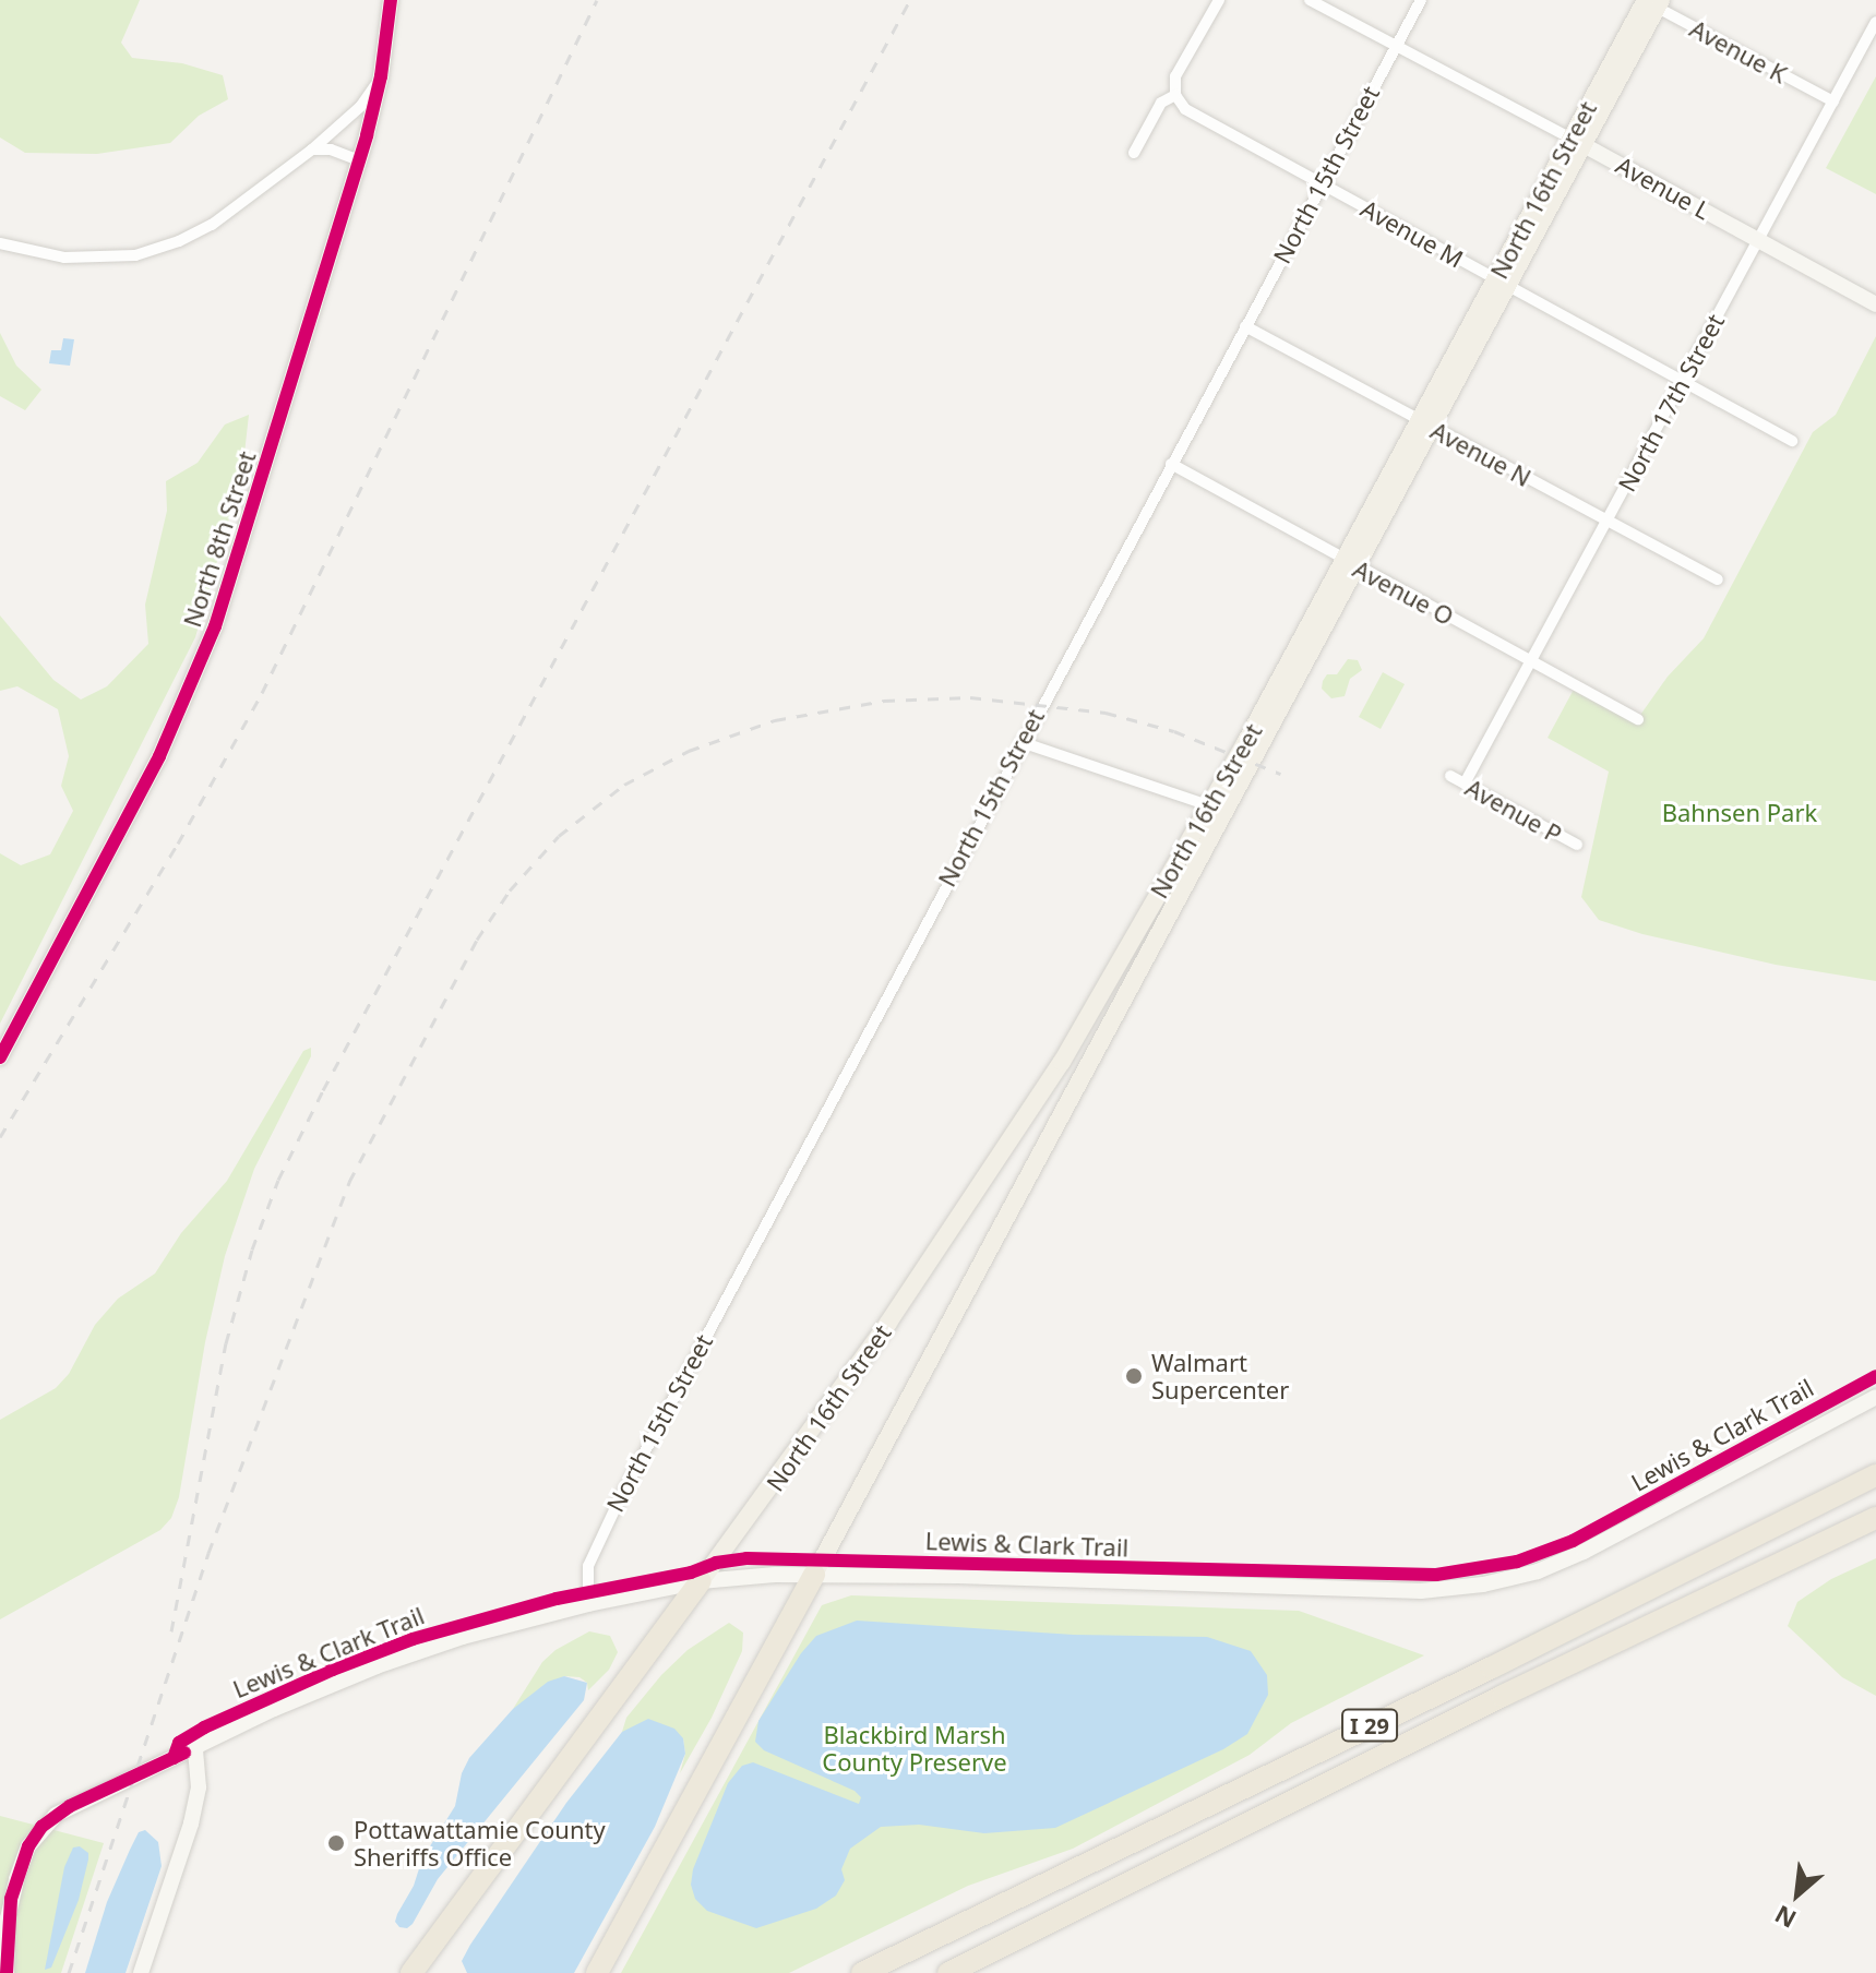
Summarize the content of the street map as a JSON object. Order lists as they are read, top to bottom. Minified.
{"streets":{"highway":["I 29"],"main road":["North 16th Street"],"street":["Avenue K","North 15th Street","Avenue L","Avenue M","North 17th Street","Avenue N","North 8th Street","Avenue O","Avenue P"],"cycle path":["Lewis & Clark Trail"]},"crossings":[["Avenue K","North 16th Street"],["Avenue K","North 17th Street"],["North 15th Street","Avenue L"],["North 15th Street","Avenue M"],["North 15th Street","Avenue N"],["North 15th Street","Avenue O"],["Avenue L","North 16th Street"],["Avenue L","North 17th Street"],["North 16th Street","Avenue M"],["North 16th Street","Avenue N"],["North 16th Street","Avenue O"],["Avenue M","North 17th Street"],["North 17th Street","Avenue N"],["North 17th Street","Avenue O"],["North 17th Street","Avenue P"]],"parks":["Bahnsen Park","Blackbird Marsh County Preserve"],"places":["Walmart Supercenter","Pottawattamie County Sheriffs Office"],"north":"bottom left"}
